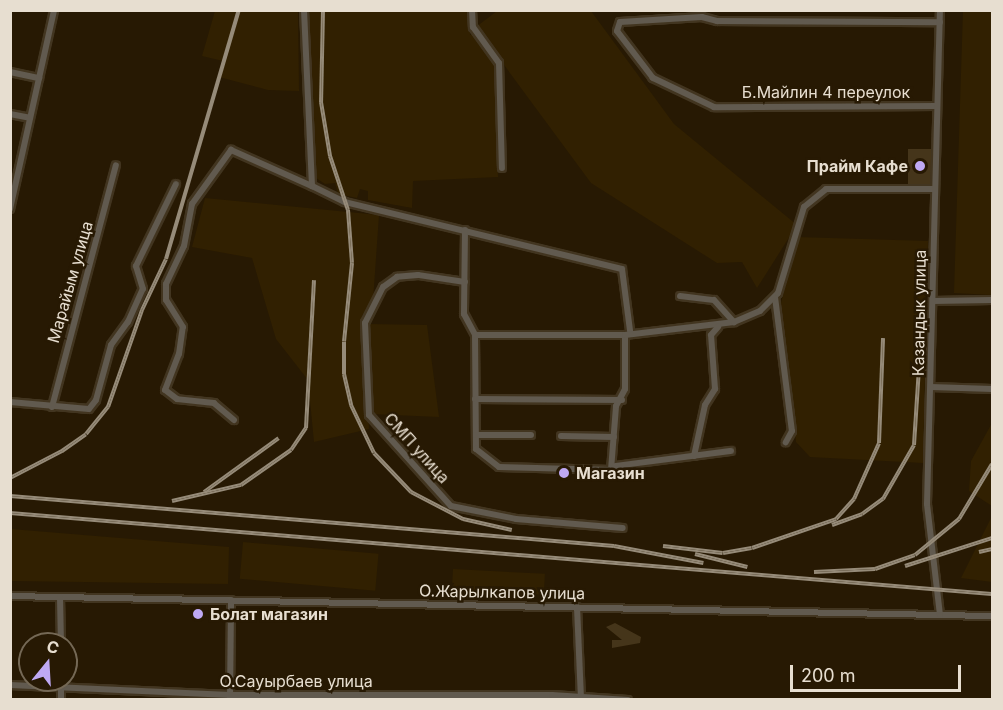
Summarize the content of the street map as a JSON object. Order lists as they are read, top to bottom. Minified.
{"streets":{"street":["Б.Майлин 4 переулок","Марайым улица","Казандык улица","СМП улица","О.Жарылкапов улица","О.Сауырбаев улица"]},"crossings":[["Б.Майлин 4 переулок","Казандык улица"],["Казандык улица","О.Жарылкапов улица"]],"places":["Прайм Кафе","Магазин","Болат магазин"],"scale_bar":"200 m","north":"top"}
